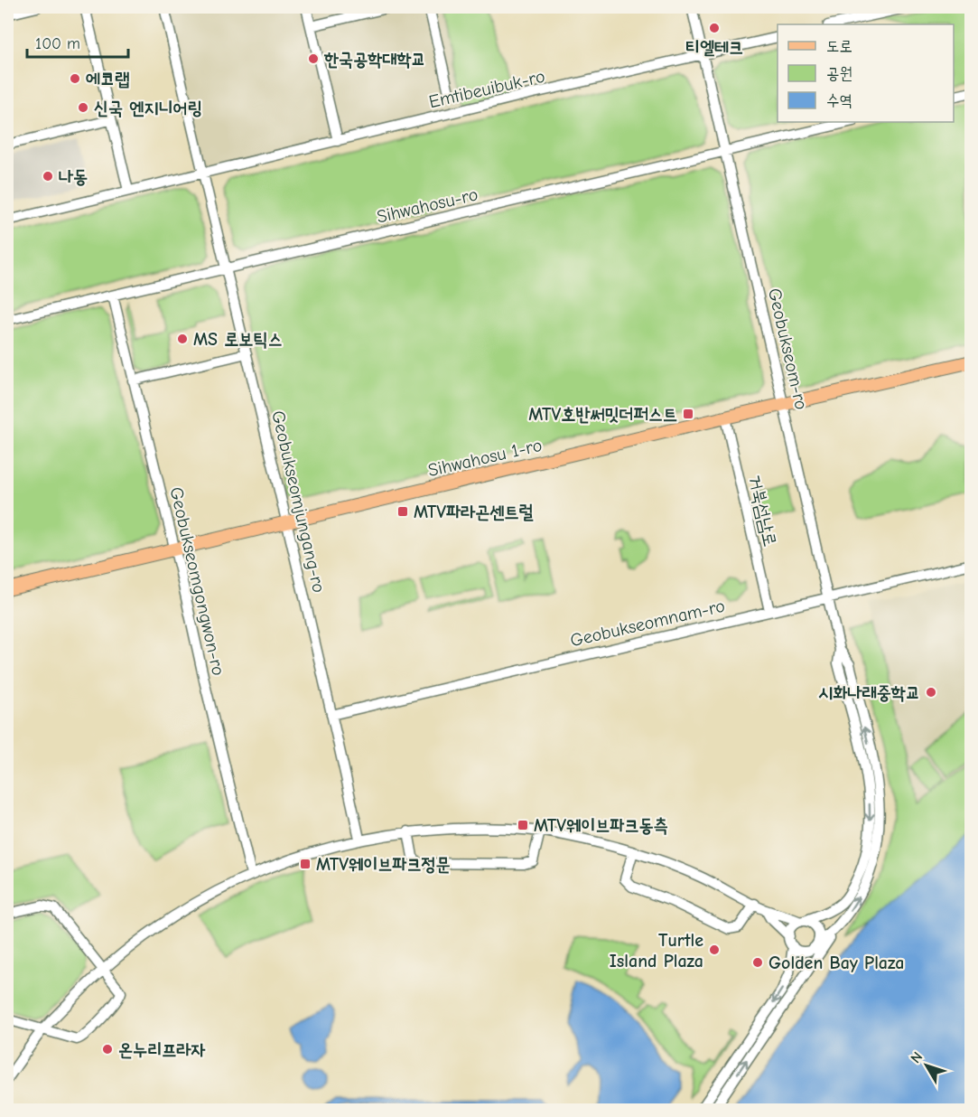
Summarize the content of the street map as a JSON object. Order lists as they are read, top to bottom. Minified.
{"streets":{"main road":["Sihwahosu 1-ro"],"street":["Emtibeuibuk-ro","Sihwahosu-ro","Geobukseom-ro","Geobukseomjungang-ro","거북섬남로","Geobukseomgongwon-ro","Geobukseomnam-ro"]},"crossings":[["Emtibeuibuk-ro","Geobukseom-ro"],["Emtibeuibuk-ro","Geobukseomjungang-ro"],["Sihwahosu-ro","Geobukseom-ro"],["Sihwahosu-ro","Geobukseomjungang-ro"],["Sihwahosu-ro","Geobukseomgongwon-ro"],["Geobukseom-ro","Sihwahosu 1-ro"],["Geobukseom-ro","Geobukseomnam-ro"],["Sihwahosu 1-ro","Geobukseomjungang-ro"],["Sihwahosu 1-ro","거북섬남로"],["Sihwahosu 1-ro","Geobukseomgongwon-ro"],["Geobukseomjungang-ro","Geobukseomnam-ro"],["거북섬남로","Geobukseomnam-ro"]],"places":{"other":["티엘테크","한국공학대학교","에코랩","신국 엔지니어링","나동","MS 로보틱스","시화나래중학교","Turtle Island Plaza","Golden Bay Plaza","온누리프라자"],"transit":["MTV호반써밋더퍼스트","MTV파라곤센트럴","MTV웨이브파크동측","MTV웨이브파크정문"]},"legend":["도로","공원","수역"],"scale_bar":"100 m","north":"top left"}
